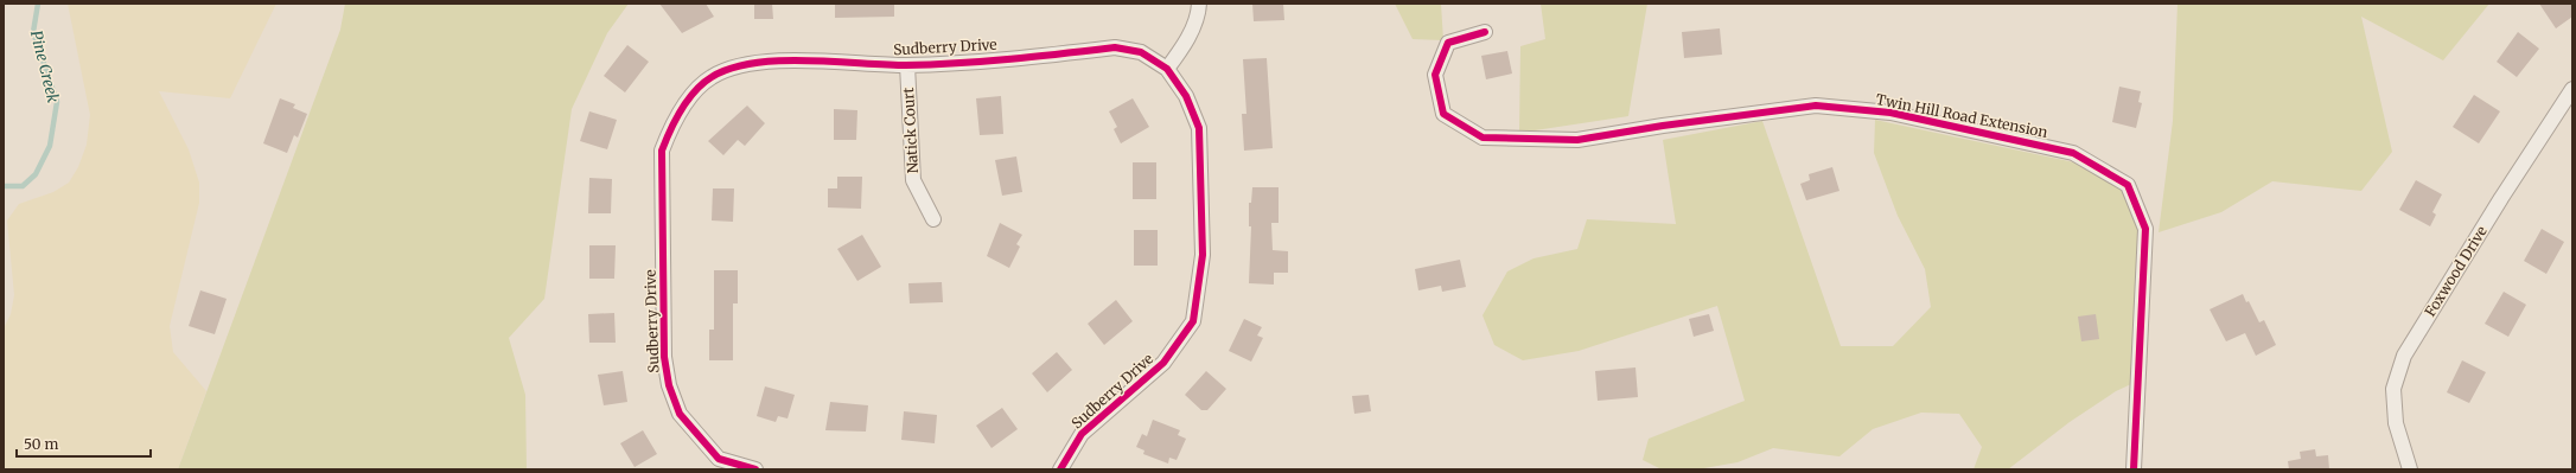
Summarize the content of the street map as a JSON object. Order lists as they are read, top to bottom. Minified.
{"streets":{"street":["Sudberry Drive","Twin Hill Road Extension","Natick Court","Foxwood Drive"]},"crossings":[["Sudberry Drive","Natick Court"]],"water":["Pine Creek"],"scale_bar":"50 m"}
